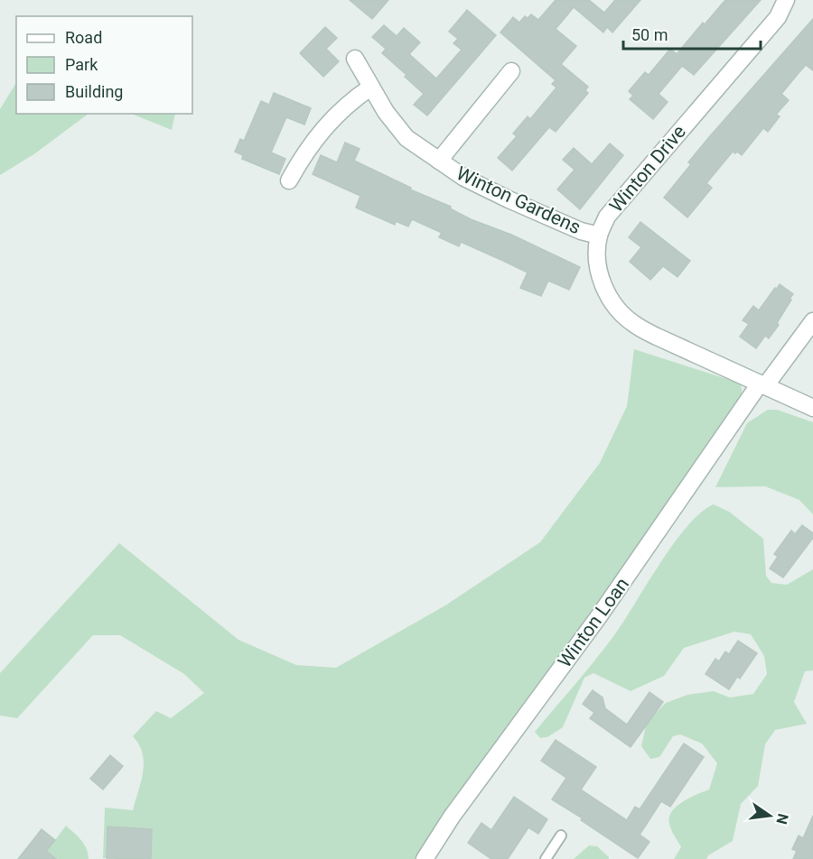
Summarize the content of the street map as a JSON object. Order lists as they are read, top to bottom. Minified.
{"streets":{"street":["Winton Drive","Winton Gardens","Winton Loan"]},"crossings":[["Winton Drive","Winton Gardens"],["Winton Drive","Winton Loan"]],"legend":["Road","Park","Building"],"scale_bar":"50 m","north":"right"}
